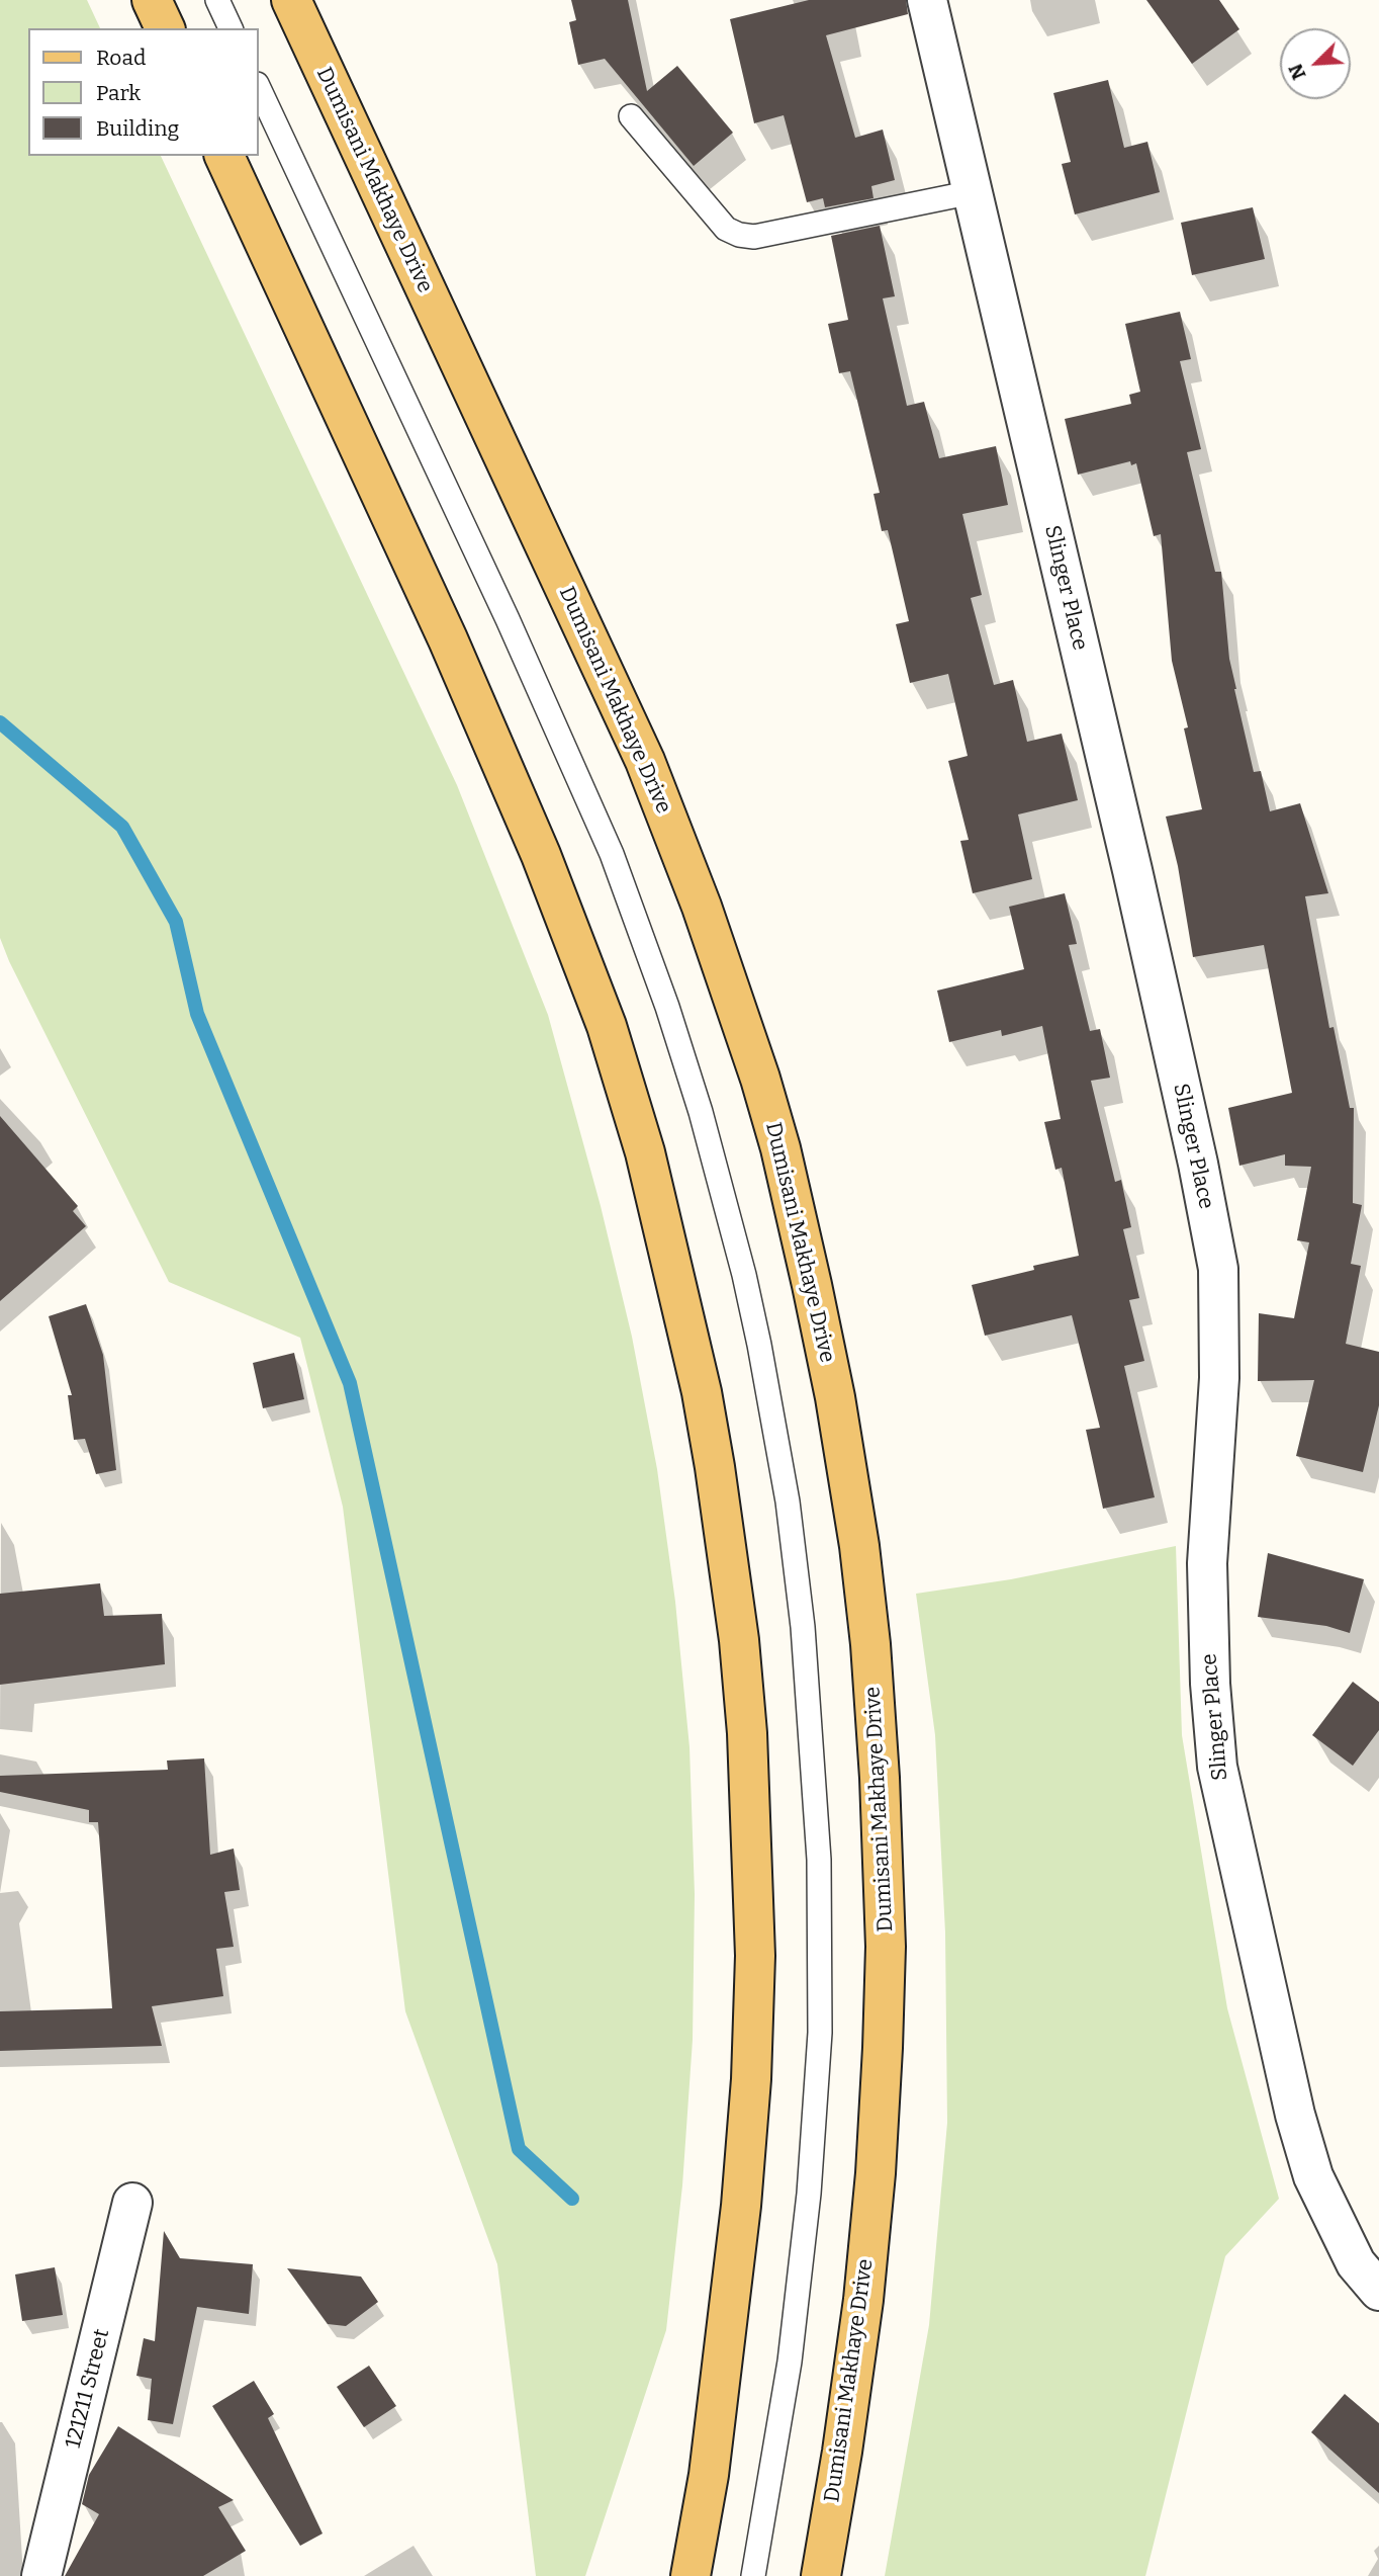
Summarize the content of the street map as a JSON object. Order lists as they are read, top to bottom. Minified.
{"streets":{"main road":["Dumisani Makhaye Drive"],"street":["Slinger Place","121211 Street"]},"legend":["Road","Park","Building"],"north":"bottom left"}
